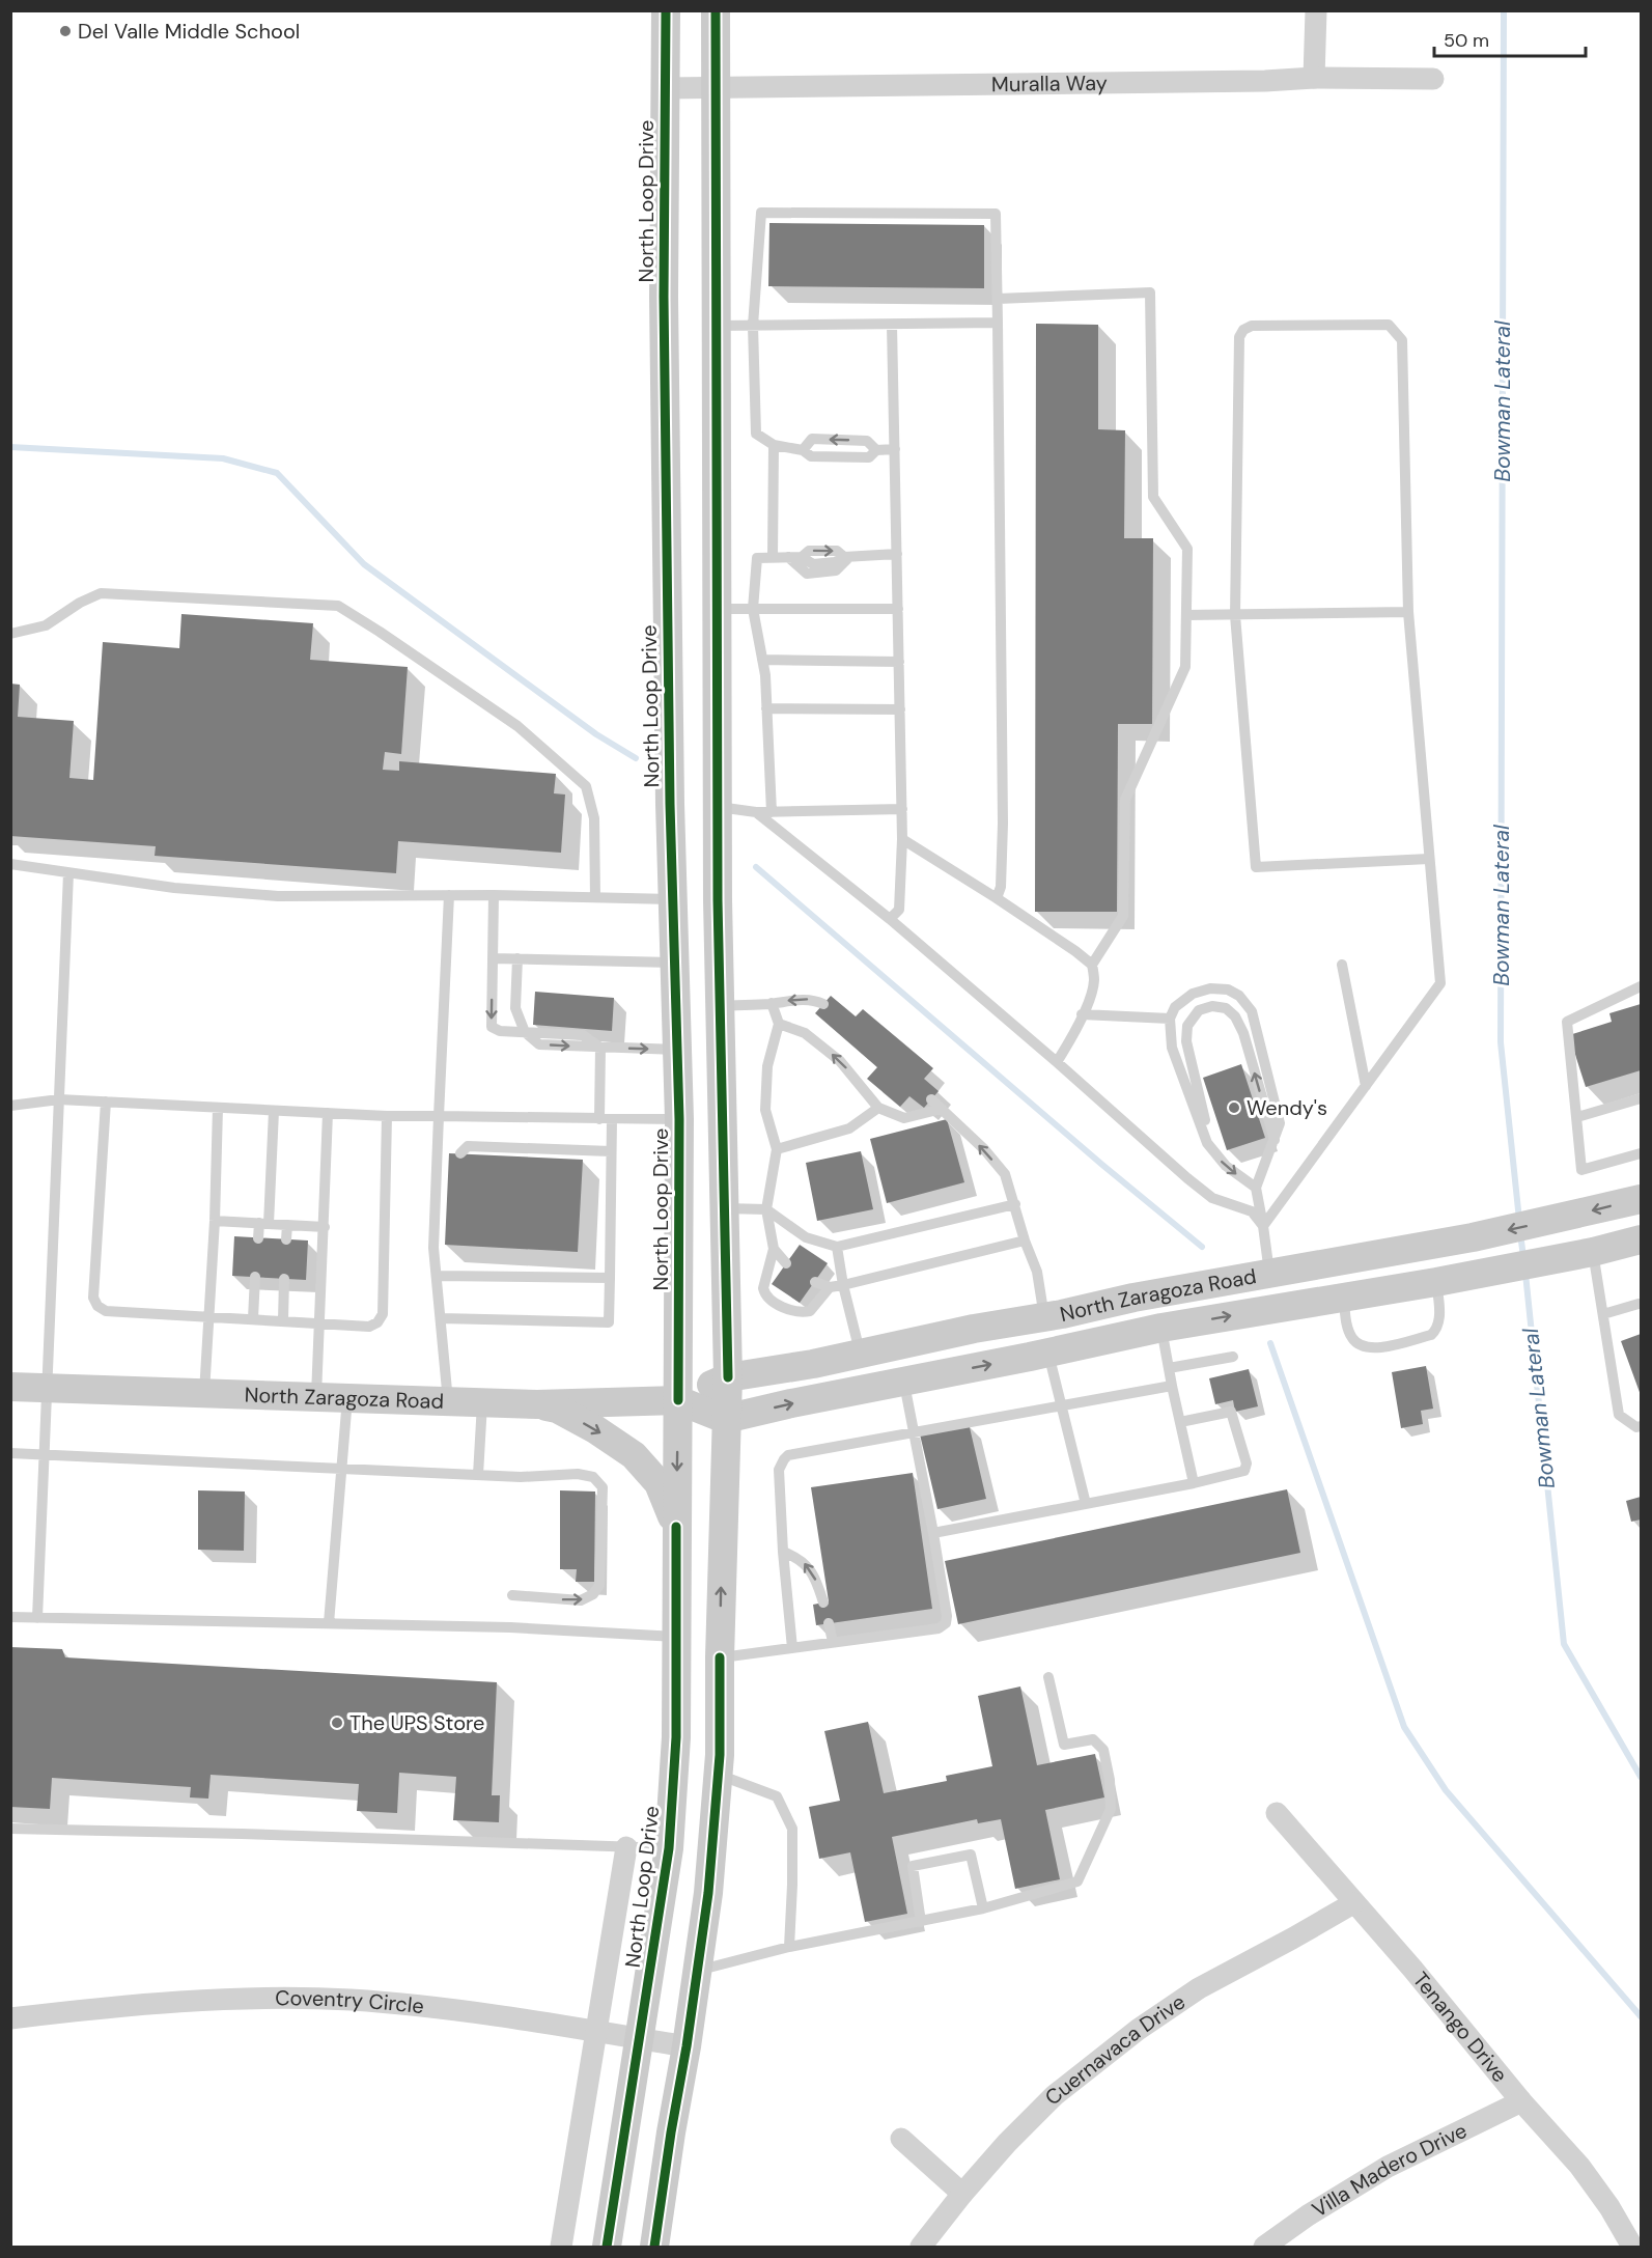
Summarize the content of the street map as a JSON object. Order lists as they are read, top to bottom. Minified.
{"streets":{"main road":["North Loop Drive","North Zaragoza Road"],"street":["Muralla Way","Coventry Circle","Tenango Drive","Cuernavaca Drive","Villa Madero Drive"]},"crossings":[["Muralla Way","North Loop Drive"],["North Loop Drive","North Zaragoza Road"],["North Loop Drive","Coventry Circle"],["Tenango Drive","Cuernavaca Drive"],["Tenango Drive","Villa Madero Drive"]],"water":["Bowman Lateral"],"places":["Del Valle Middle School","Wendy's","The UPS Store"],"scale_bar":"50 m"}
